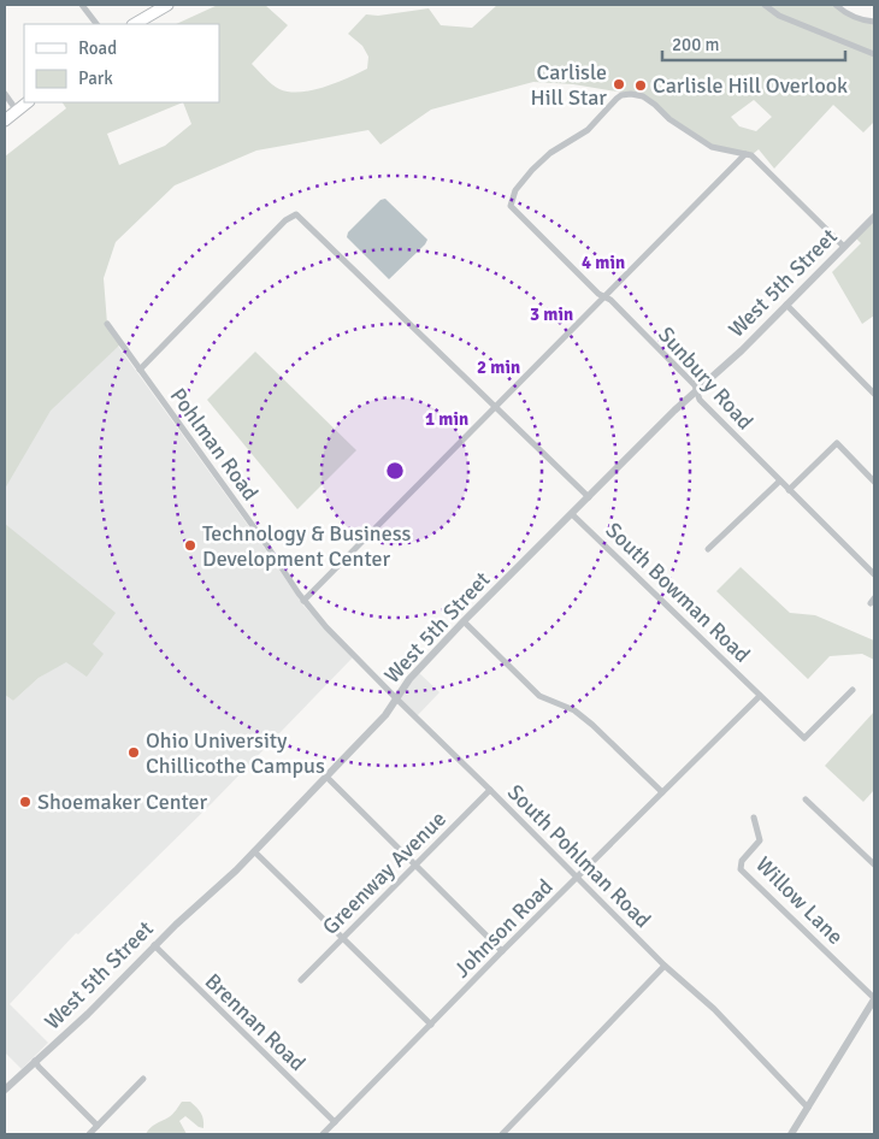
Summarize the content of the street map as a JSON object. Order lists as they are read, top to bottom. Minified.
{"streets":{"street":["West 5th Street","Sunbury Road","Pohlman Road","South Bowman Road","South Pohlman Road","Greenway Avenue","Willow Lane","Johnson Road","Brennan Road"]},"crossings":[["West 5th Street","Sunbury Road"],["West 5th Street","South Bowman Road"],["West 5th Street","South Pohlman Road"],["West 5th Street","Brennan Road"],["Pohlman Road","South Pohlman Road"],["South Bowman Road","Johnson Road"],["South Pohlman Road","Greenway Avenue"],["South Pohlman Road","Johnson Road"],["Johnson Road","Brennan Road"]],"places":["Carlisle Hill Star","Carlisle Hill Overlook","Technology & Business Development Center","Ohio University Chillicothe Campus","Shoemaker Center"],"legend":["Road","Park"],"scale_bar":"200 m","rings":["4 min","3 min","2 min","1 min"]}
